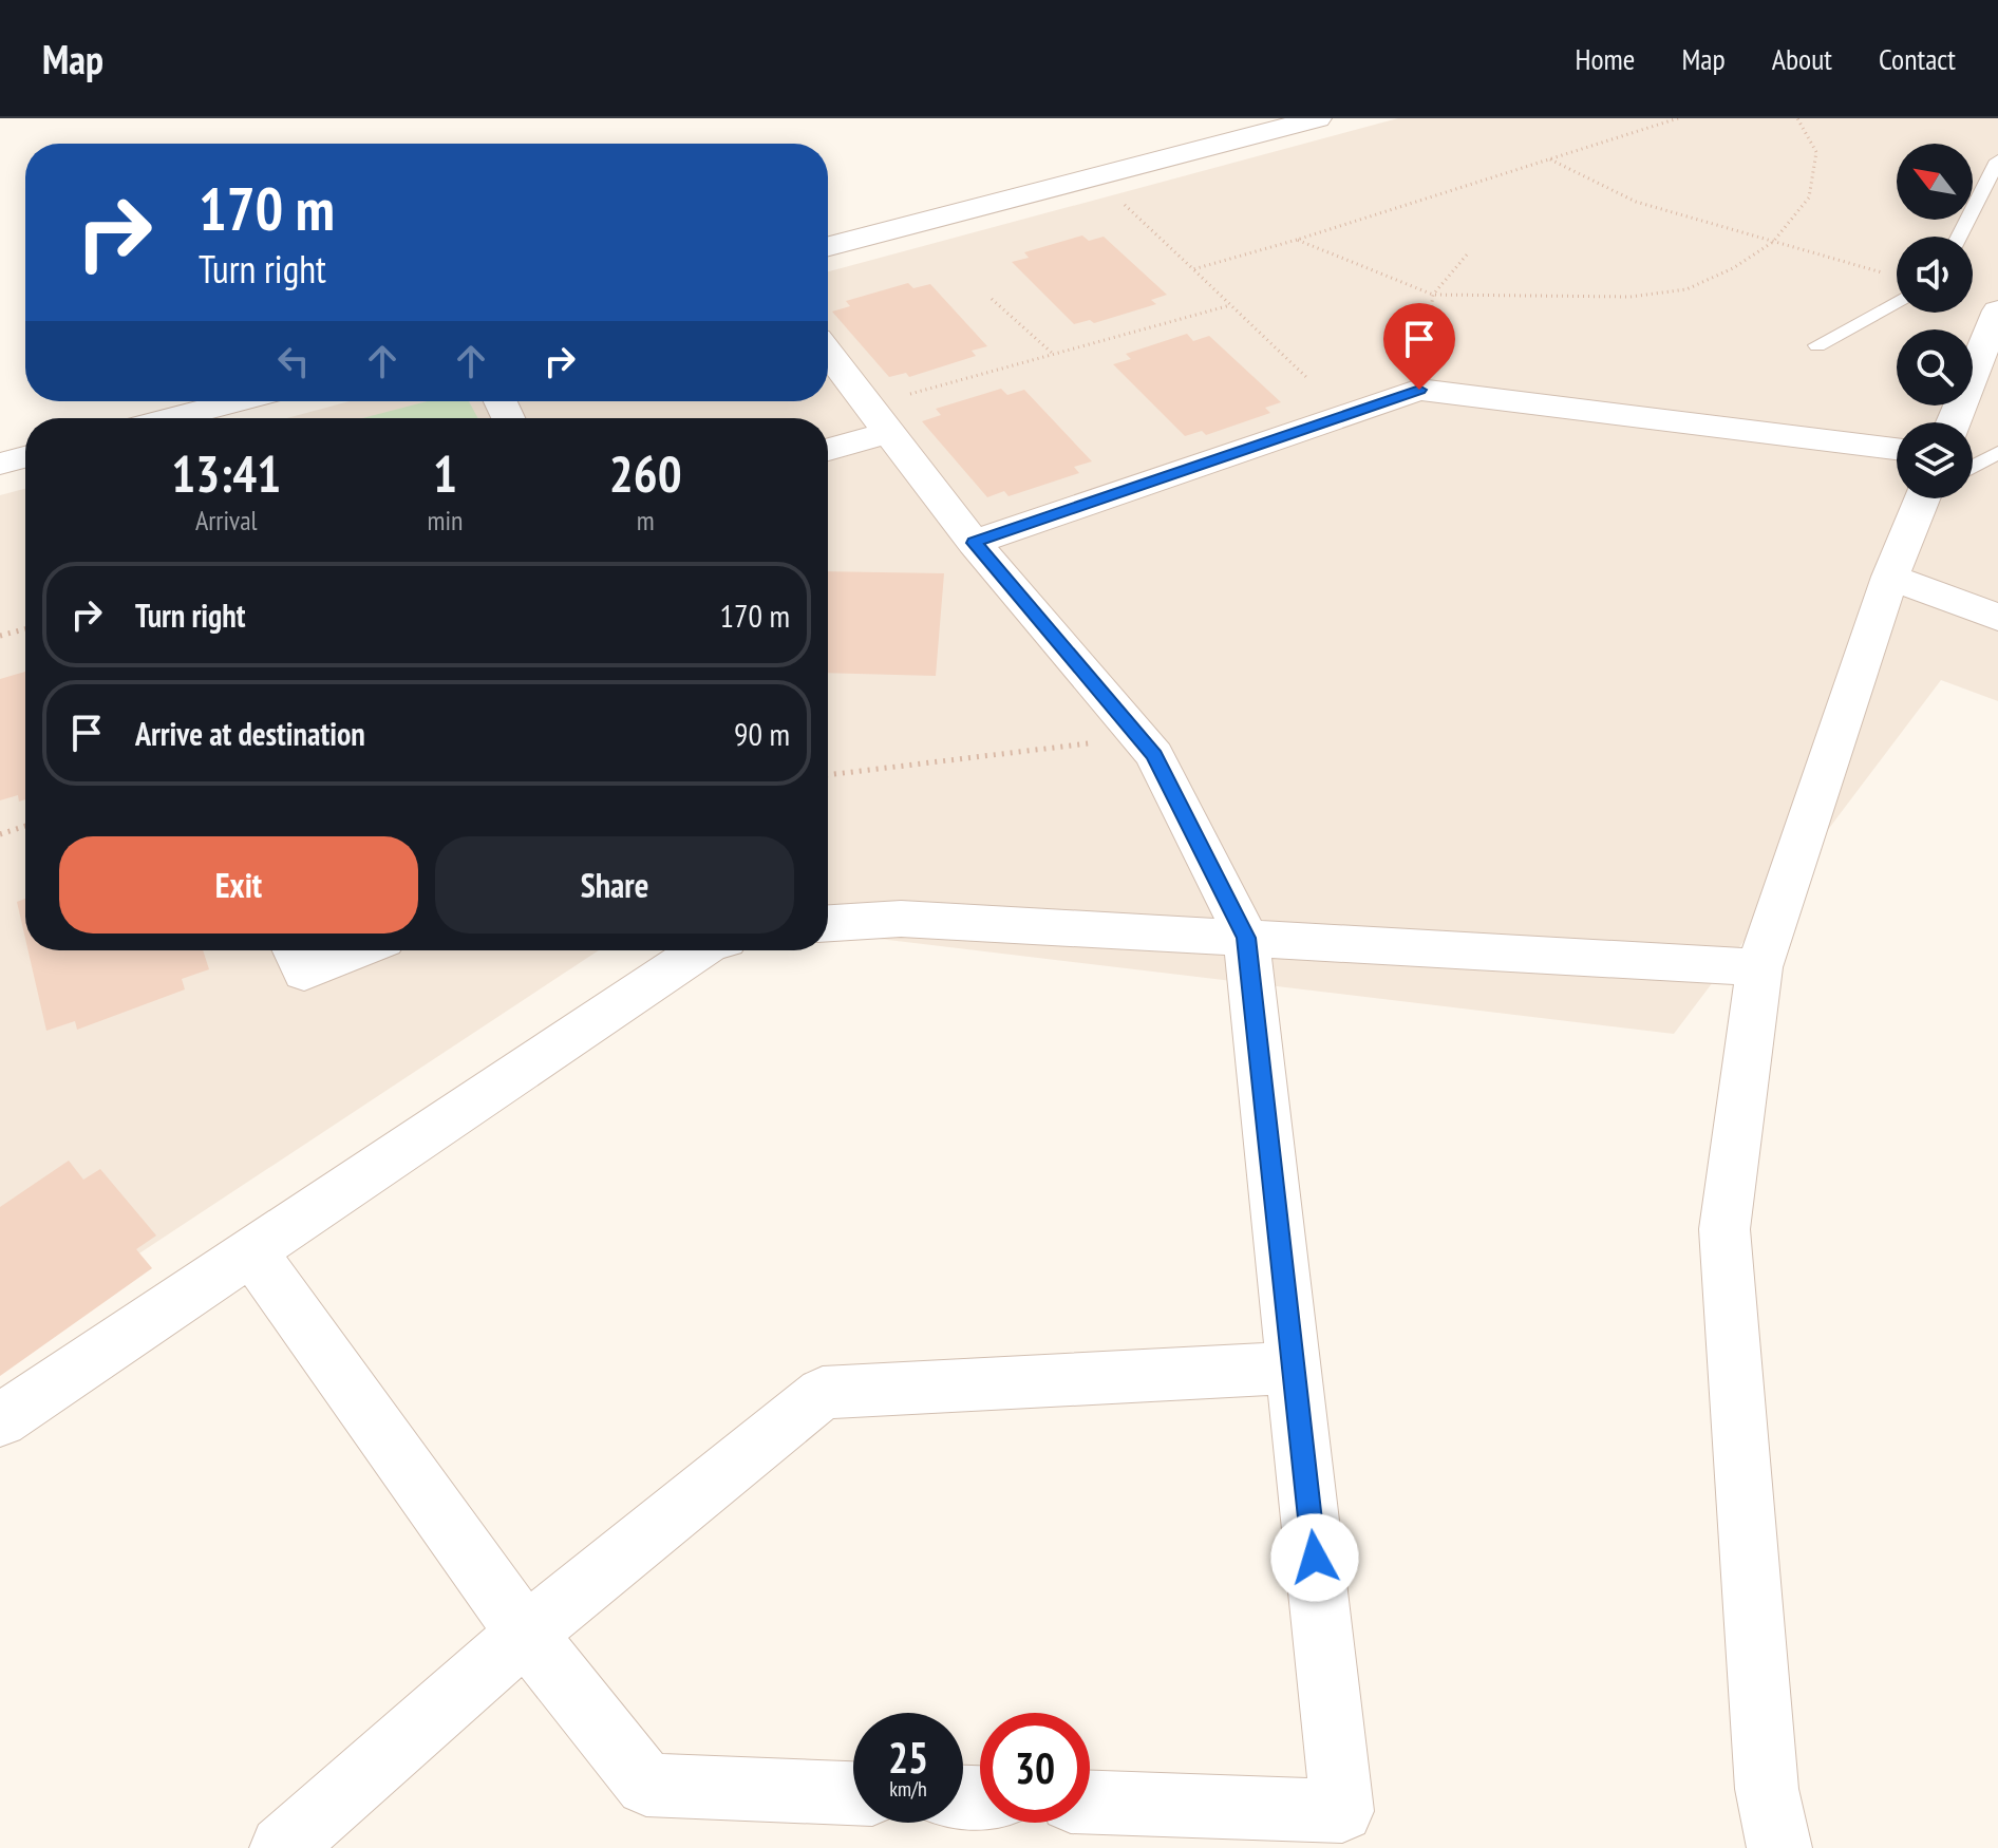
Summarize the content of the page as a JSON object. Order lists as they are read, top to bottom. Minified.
{"north":"top left","page":{"header":"Map","nav":["Home","Map","About","Contact"],"turn":["170 m","Turn right"],"eta":["13:41","Arrival","1","min","260","m"],"list":[{"name":"Turn right","value":"170 m"},{"name":"Arrive at destination","value":"90 m"}],"buttons":["Exit","Share"],"speed":"25 km/h","limit":"30"}}
